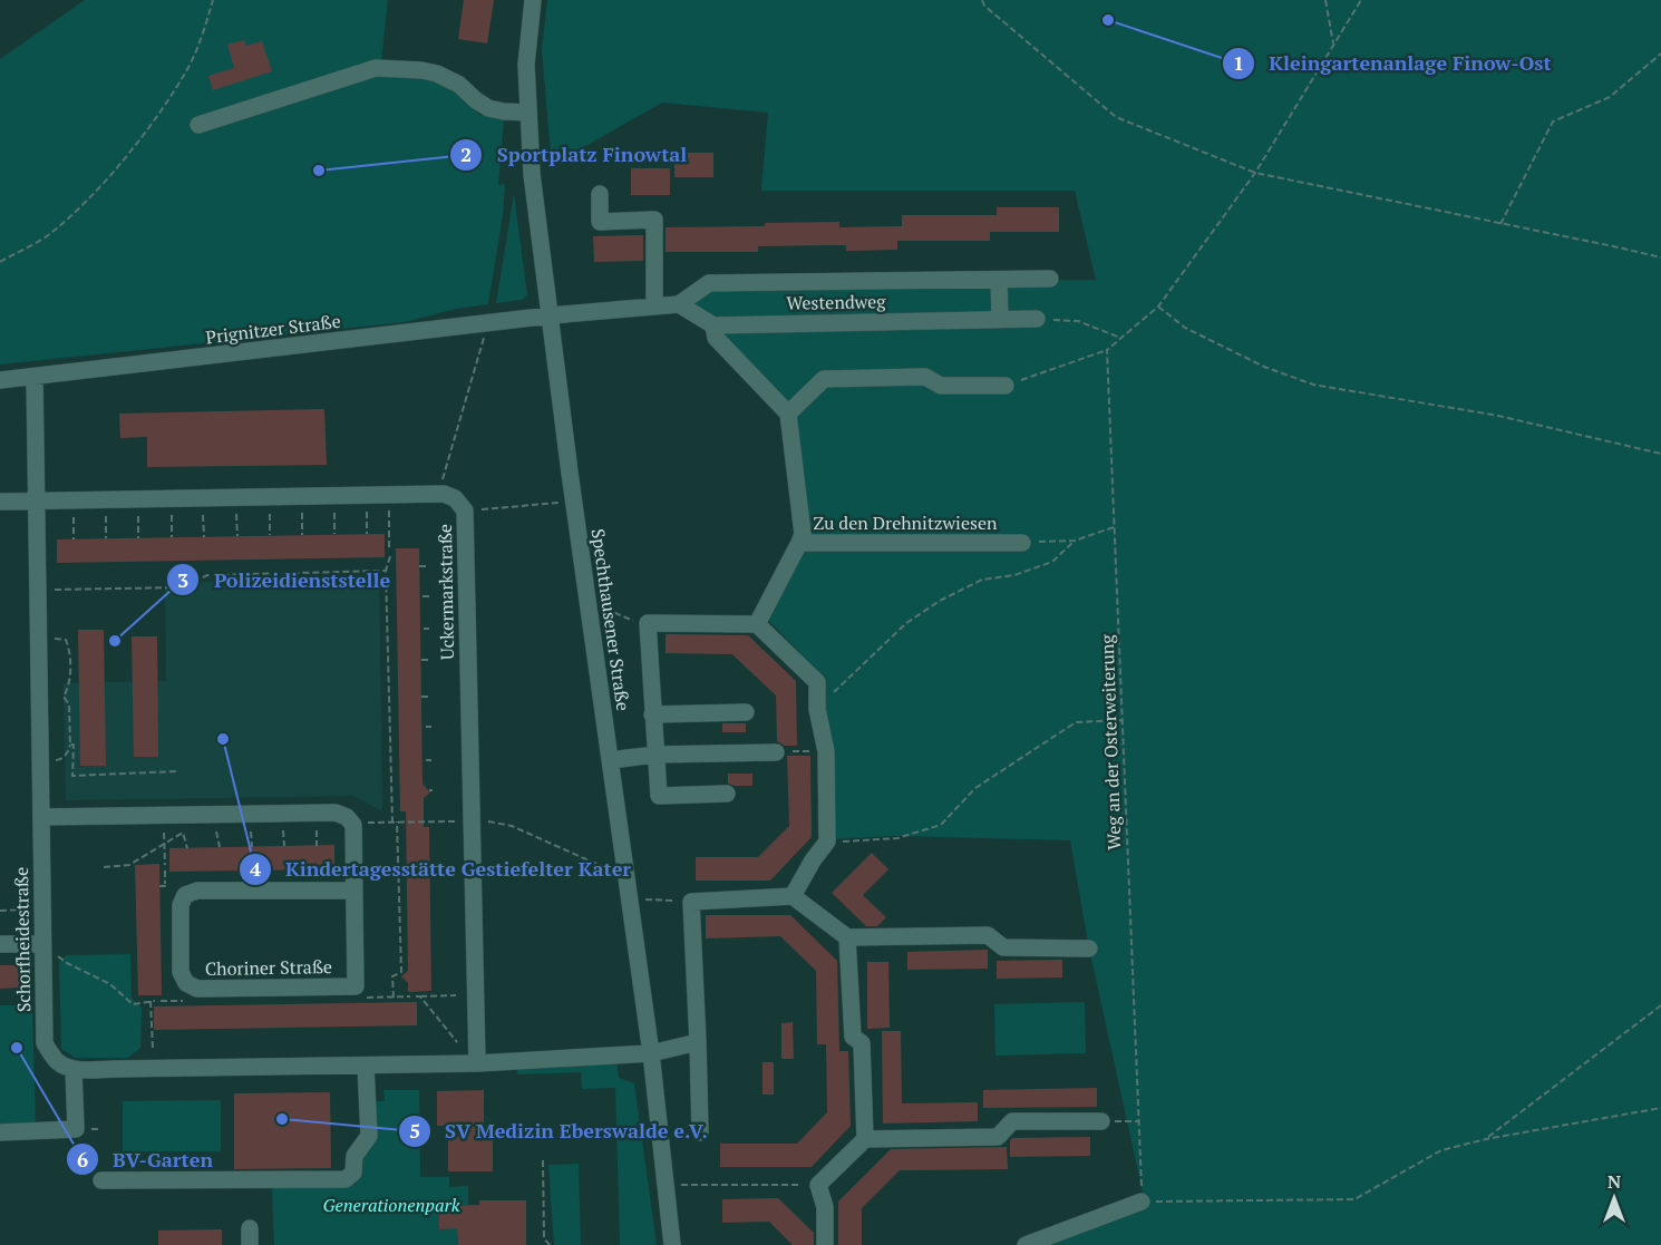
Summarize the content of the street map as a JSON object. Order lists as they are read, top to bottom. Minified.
{"streets":{"street":["Westendweg","Prignitzer Straße","Zu den Drehnitzwiesen","Uckermarkstraße","Spechthausener Straße","Schorfheidestraße","Choriner Straße"],"path":["Weg an der Osterweiterung"]},"crossings":[["Westendweg","Prignitzer Straße"],["Westendweg","Spechthausener Straße"],["Prignitzer Straße","Spechthausener Straße"],["Prignitzer Straße","Schorfheidestraße"],["Uckermarkstraße","Schorfheidestraße"],["Schorfheidestraße","Choriner Straße"]],"parks":["Generationenpark"],"places":["Kleingartenanlage Finow-Ost","Sportplatz Finowtal","Polizeidienststelle","Kindertagesstätte Gestiefelter Kater","BV-Garten","SV Medizin Eberswalde e.V."],"north":"top"}
